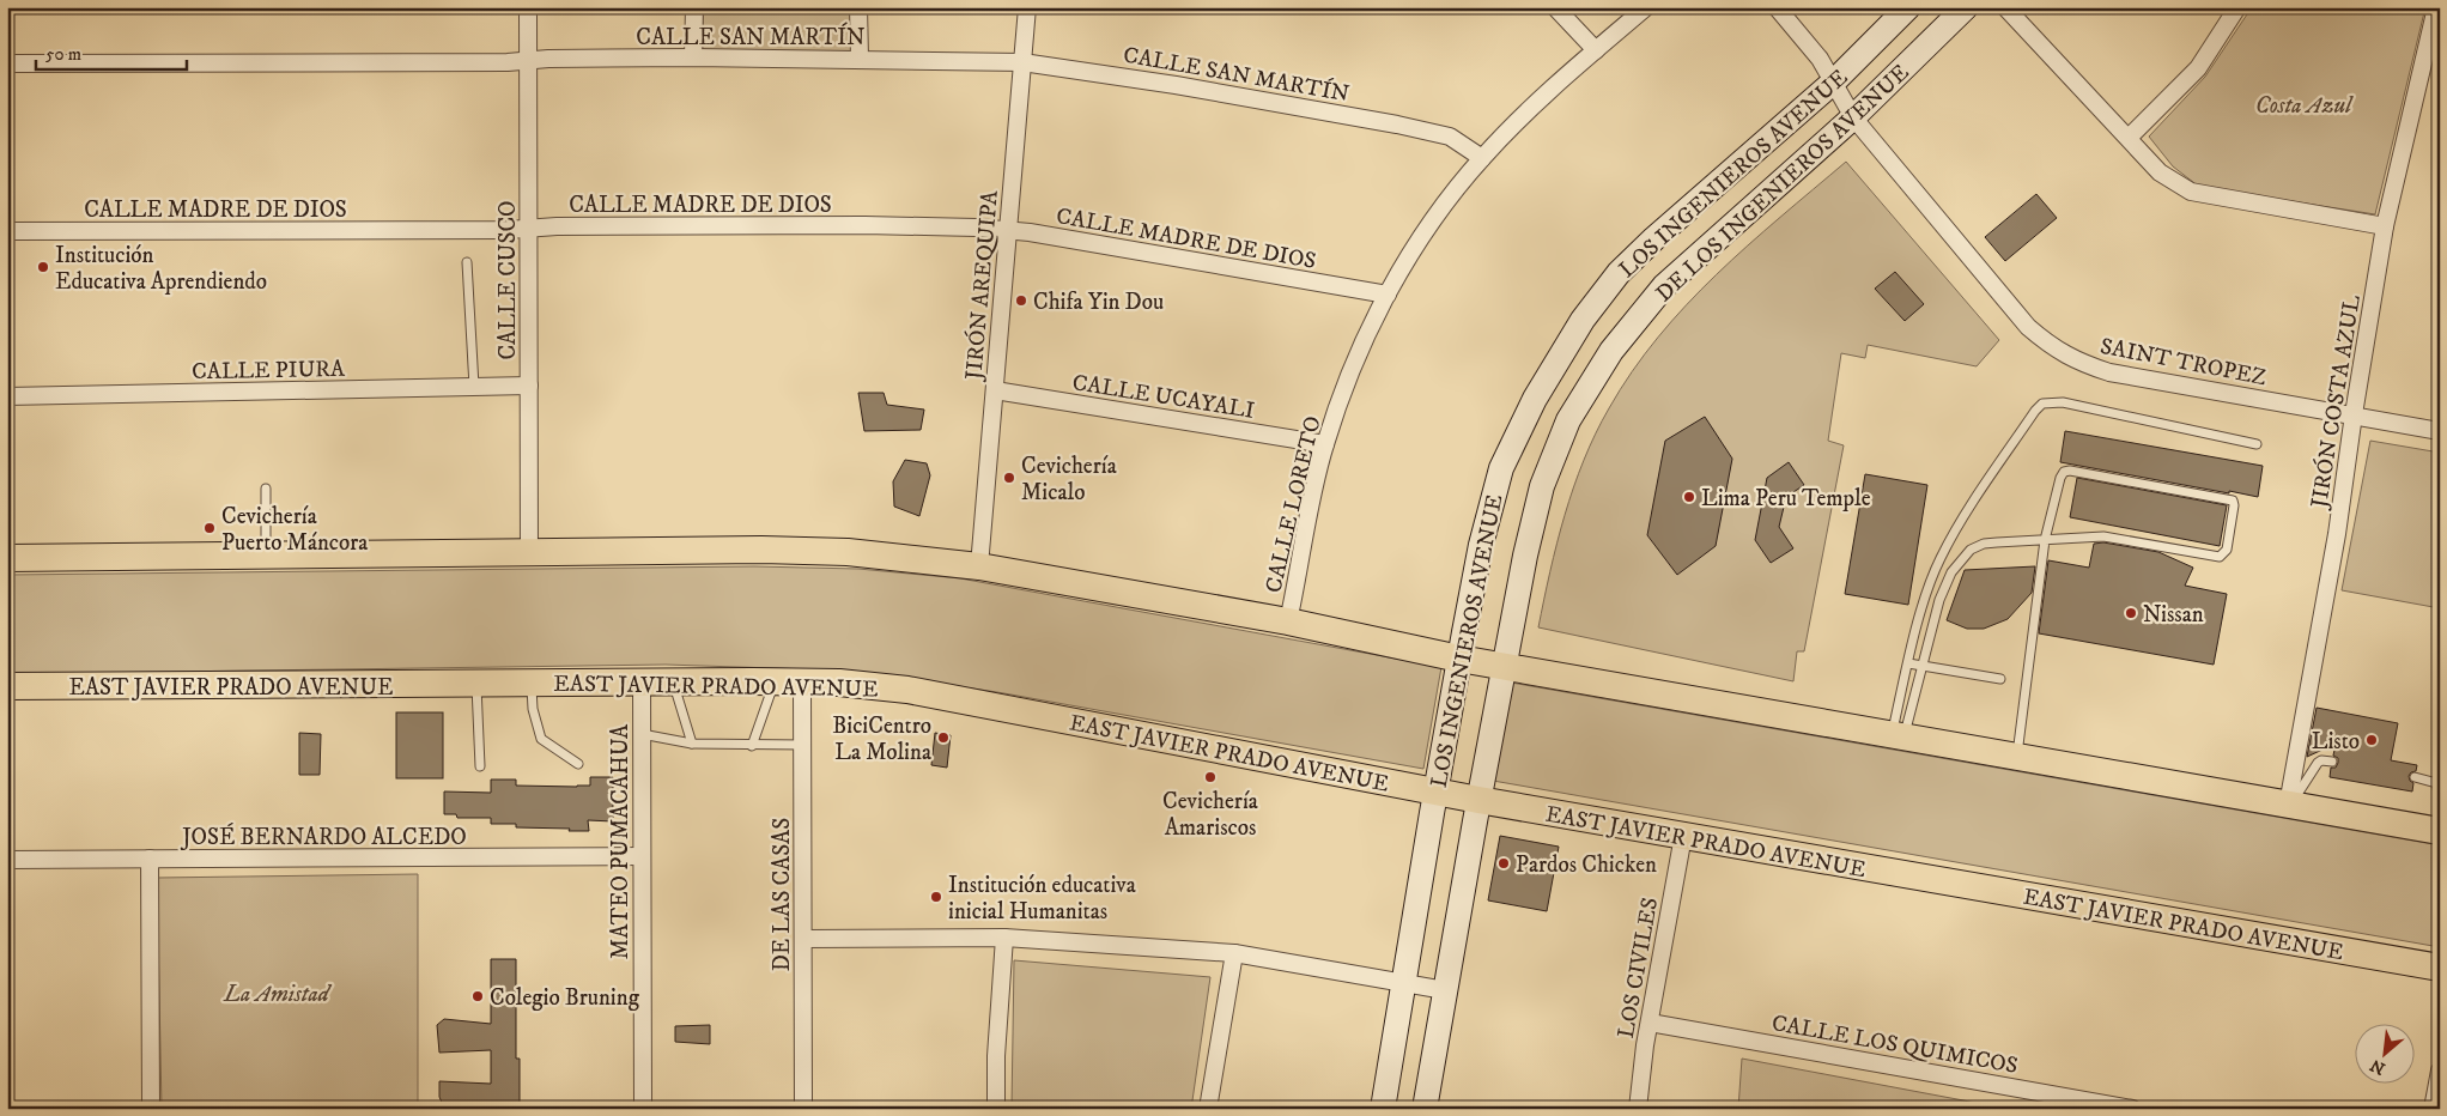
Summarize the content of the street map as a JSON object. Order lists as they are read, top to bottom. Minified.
{"streets":{"main road":["EAST JAVIER PRADO AVENUE"],"street":["CALLE SAN MARTÍN","LOS INGENIEROS AVENUE","DE LOS INGENIEROS AVENUE","CALLE MADRE DE DIOS","CALLE CUSCO","JIRÓN AREQUIPA","SAINT TROPEZ","CALLE PIURA","CALLE UCAYALI","JIRÓN COSTA AZUL","CALLE LORETO","JOSÉ BERNARDO ALCEDO","MATEO PUMACAHUA","DE LAS CASAS","LOS CIVILES","CALLE LOS QUIMICOS"]},"crossings":[["CALLE SAN MARTÍN","CALLE CUSCO"],["CALLE SAN MARTÍN","JIRÓN AREQUIPA"],["CALLE SAN MARTÍN","CALLE LORETO"],["LOS INGENIEROS AVENUE","DE LOS INGENIEROS AVENUE"],["LOS INGENIEROS AVENUE","SAINT TROPEZ"],["LOS INGENIEROS AVENUE","EAST JAVIER PRADO AVENUE"],["DE LOS INGENIEROS AVENUE","SAINT TROPEZ"],["CALLE MADRE DE DIOS","CALLE CUSCO"],["CALLE MADRE DE DIOS","JIRÓN AREQUIPA"],["CALLE MADRE DE DIOS","CALLE LORETO"],["CALLE CUSCO","CALLE PIURA"],["JIRÓN AREQUIPA","CALLE UCAYALI"],["SAINT TROPEZ","JIRÓN COSTA AZUL"],["CALLE UCAYALI","CALLE LORETO"],["EAST JAVIER PRADO AVENUE","MATEO PUMACAHUA"],["EAST JAVIER PRADO AVENUE","DE LAS CASAS"],["EAST JAVIER PRADO AVENUE","LOS CIVILES"],["JOSÉ BERNARDO ALCEDO","MATEO PUMACAHUA"],["LOS CIVILES","CALLE LOS QUIMICOS"]],"parks":["Costa Azul","La Amistad"],"places":["Institución Educativa Aprendiendo","Chifa Yin Dou","Cevichería Micalo","Lima Peru Temple","Cevichería Puerto Máncora","Nissan","BiciCentro La Molina","Listo","Cevichería Amariscos","Pardos Chicken","Institución educativa inicial Humanitas","Colegio Bruning"],"scale_bar":"50 m","north":"bottom left"}
